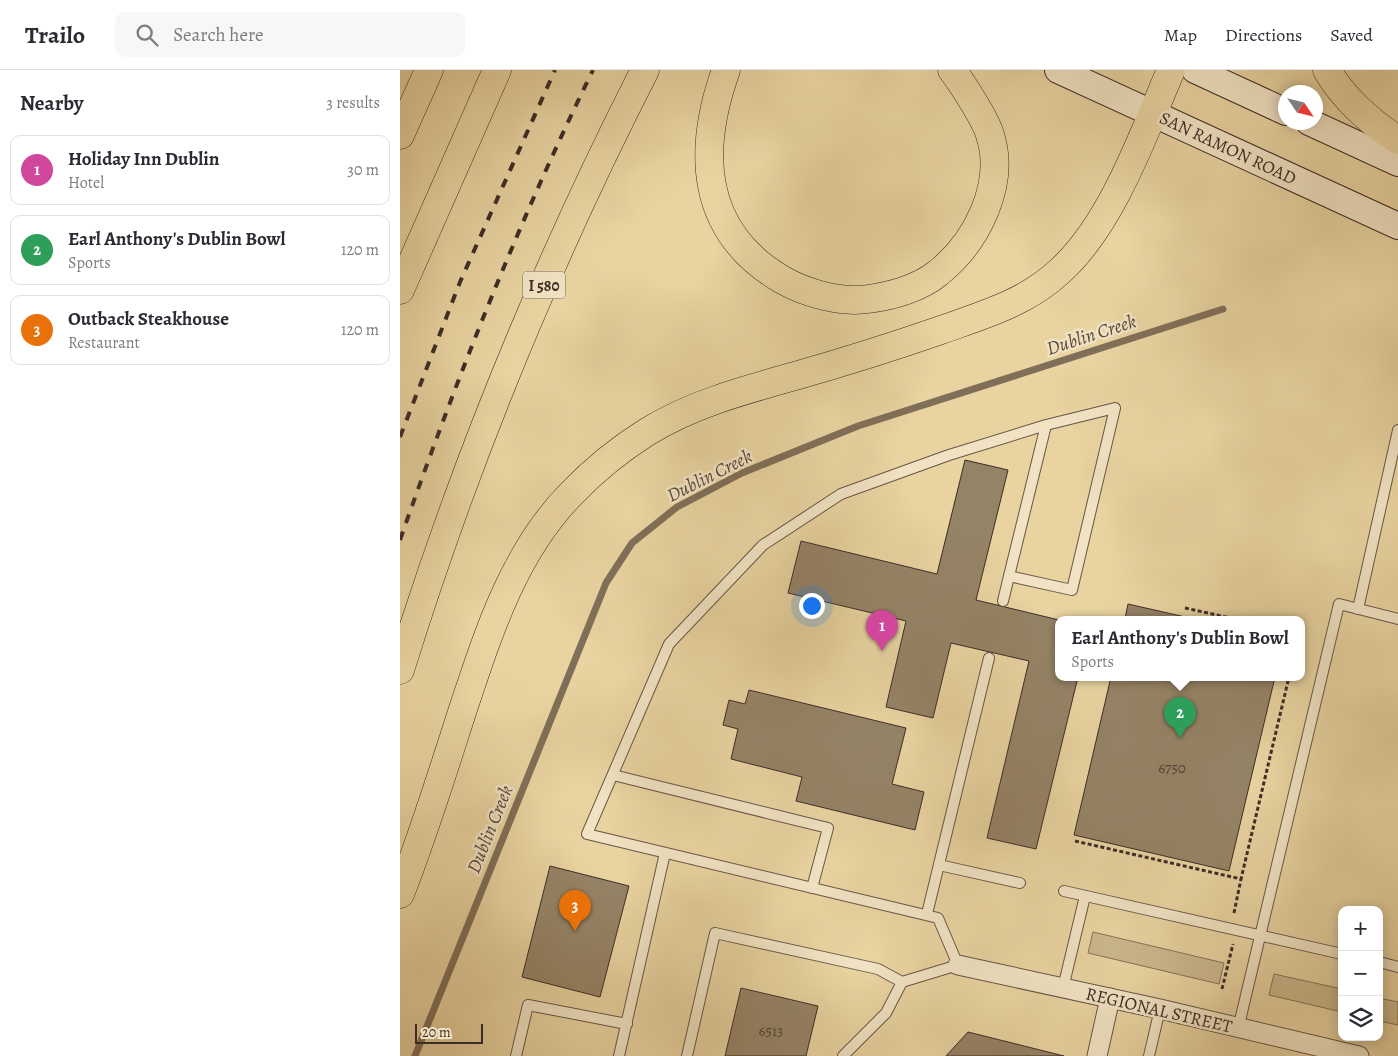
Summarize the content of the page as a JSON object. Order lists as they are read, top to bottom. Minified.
{"streets":{"highway":["I 580"],"main road":["SAN RAMON ROAD"],"street":["REGIONAL STREET"]},"water":["Dublin Creek"],"house_numbers":["6750","6513"],"scale_bar":"20 m","north":"bottom right","page":{"header":"Trailo","search":"Search here","nav":["Map","Directions","Saved"],"heading":["Nearby","3 results"],"list":[{"mark":"1","name":"Holiday Inn Dublin","note":"Hotel","value":"30 m"},{"mark":"2","name":"Earl Anthony's Dublin Bowl","note":"Sports","value":"120 m"},{"mark":"3","name":"Outback Steakhouse","note":"Restaurant","value":"120 m"}],"pins":["1","2","3"],"popup":["Earl Anthony's Dublin Bowl","Sports"],"map_buttons":["+","−"],"scale":"20 m"}}
